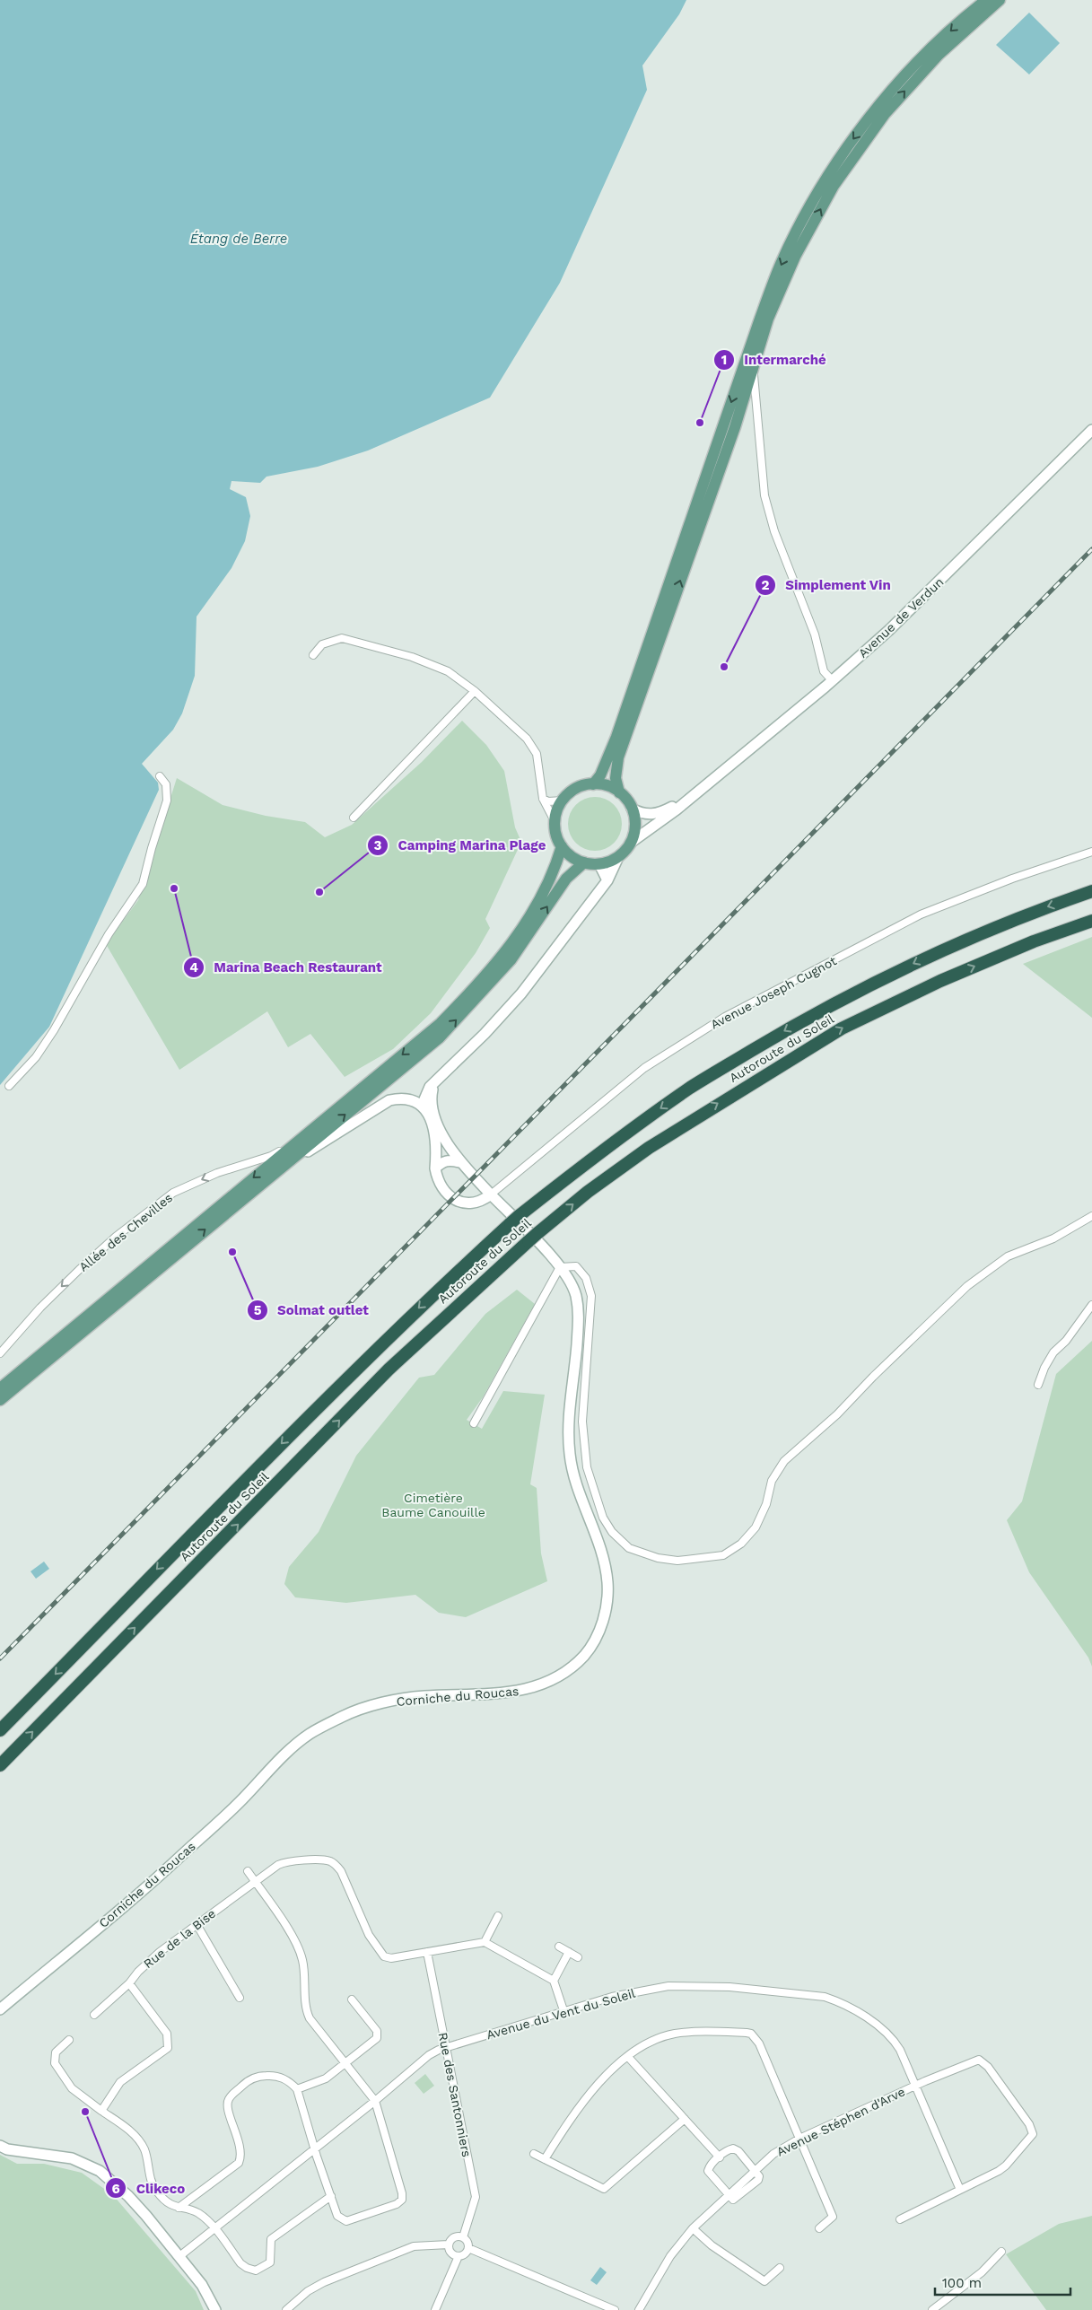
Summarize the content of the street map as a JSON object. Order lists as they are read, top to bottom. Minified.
{"streets":{"highway":["Autoroute du Soleil"],"main road":["Avenue de Verdun","Corniche du Roucas"],"street":["Avenue Joseph Cugnot","Allée des Chevilles","Rue de la Bise","Avenue du Vent du Soleil","Rue des Santonniers","Avenue Stéphen d'Arve"]},"crossings":[["Avenue Joseph Cugnot","Corniche du Roucas"],["Rue de la Bise","Rue des Santonniers"],["Avenue du Vent du Soleil","Rue des Santonniers"],["Avenue du Vent du Soleil","Avenue Stéphen d'Arve"]],"one_way":["Allée des Chevilles"],"water":["Étang de Berre"],"parks":["Cimetière Baume Canouille"],"places":["Intermarché","Simplement Vin","Marina Beach Restaurant","Camping Marina Plage","Solmat outlet","Clikeco"],"scale_bar":"100 m"}
